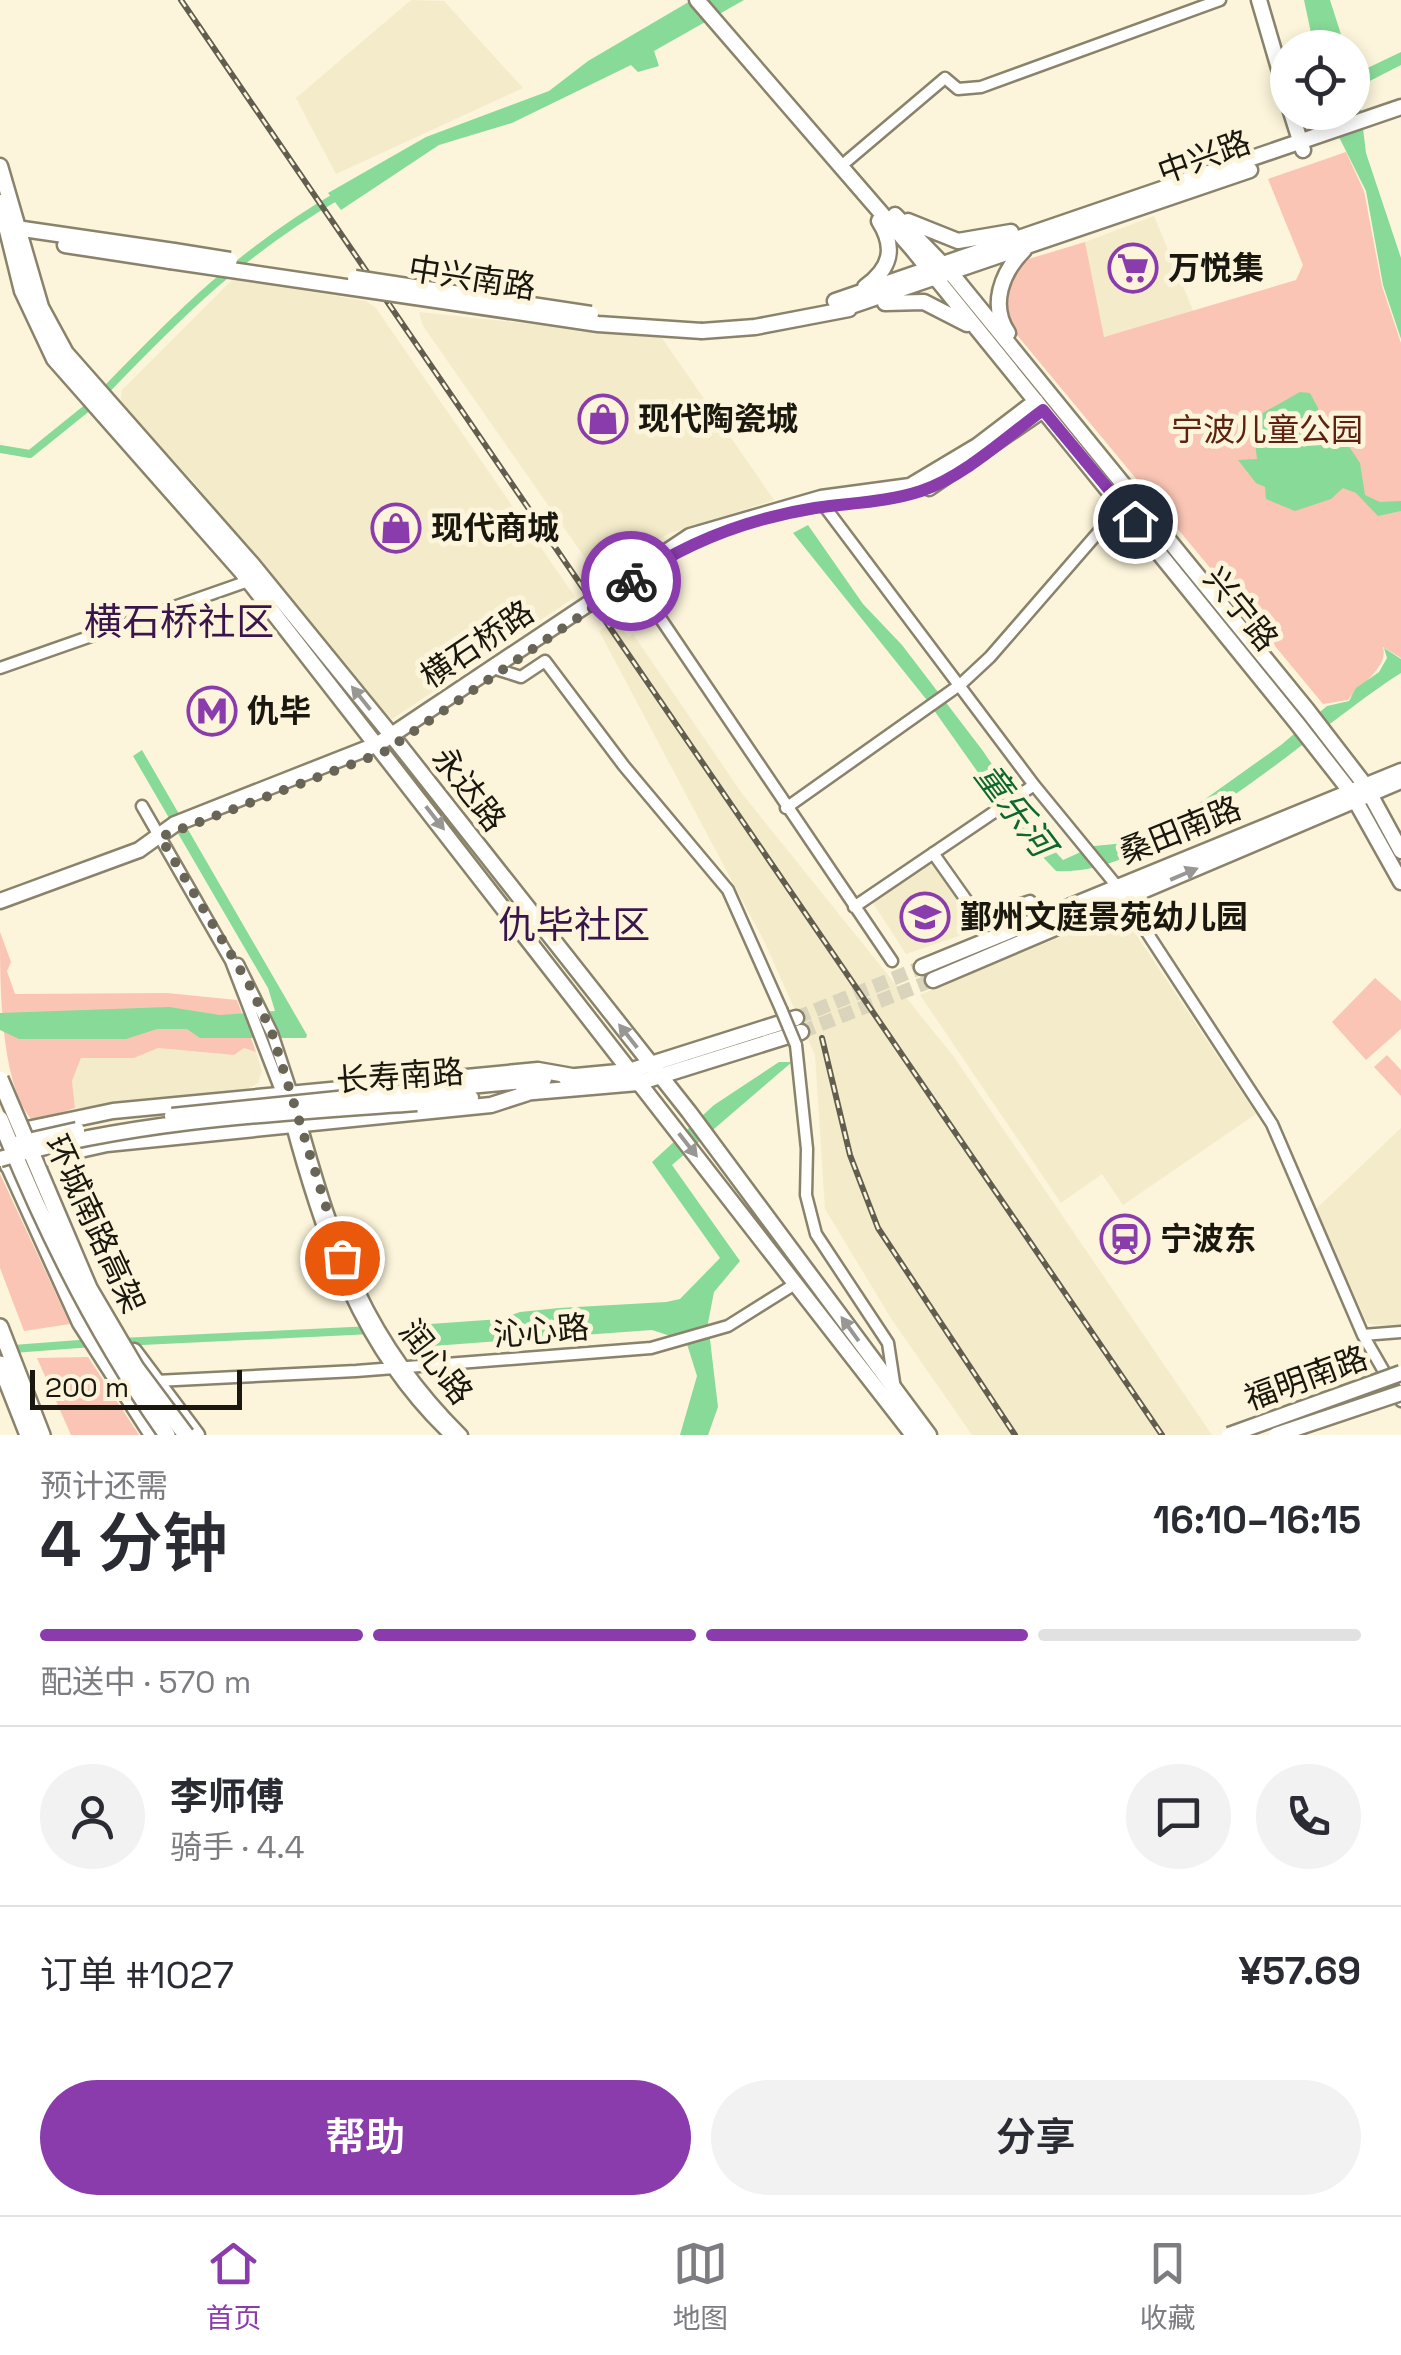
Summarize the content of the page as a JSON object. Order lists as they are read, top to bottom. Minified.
{"streets":{"highway":["环城南路高架"],"main road":["中兴路","中兴南路","兴宁路","横石桥路","永达路","桑田南路","长寿南路","福明南路"],"street":["沁心路","润心路"]},"crossings":[["中兴路","中兴南路"],["中兴路","兴宁路"],["中兴南路","兴宁路"],["中兴南路","横石桥路"],["中兴南路","永达路"],["兴宁路","横石桥路"],["兴宁路","桑田南路"],["横石桥路","永达路"],["横石桥路","润心路"],["永达路","长寿南路"],["永达路","沁心路"],["沁心路","润心路"]],"districts":["横石桥社区","仇毕社区"],"water":["童乐河"],"parks":["宁波儿童公园"],"places":{"supermarket":["万悦集"],"shop":["现代陶瓷城","现代商城"],"metro station":["仇毕"],"school or university":["鄞州文庭景苑幼儿园"],"station":["宁波东"]},"scale_bar":"200 m","page":{"scale":"200 m","heading":["4 分钟","预计还需","16:10–16:15"],"panel":["李师傅","骑手 · 4.4","订单 #1027","¥57.69"],"bar":"配送中 · 570 m","buttons":["帮助","分享"],"tabs":["首页","地图","收藏"]}}
